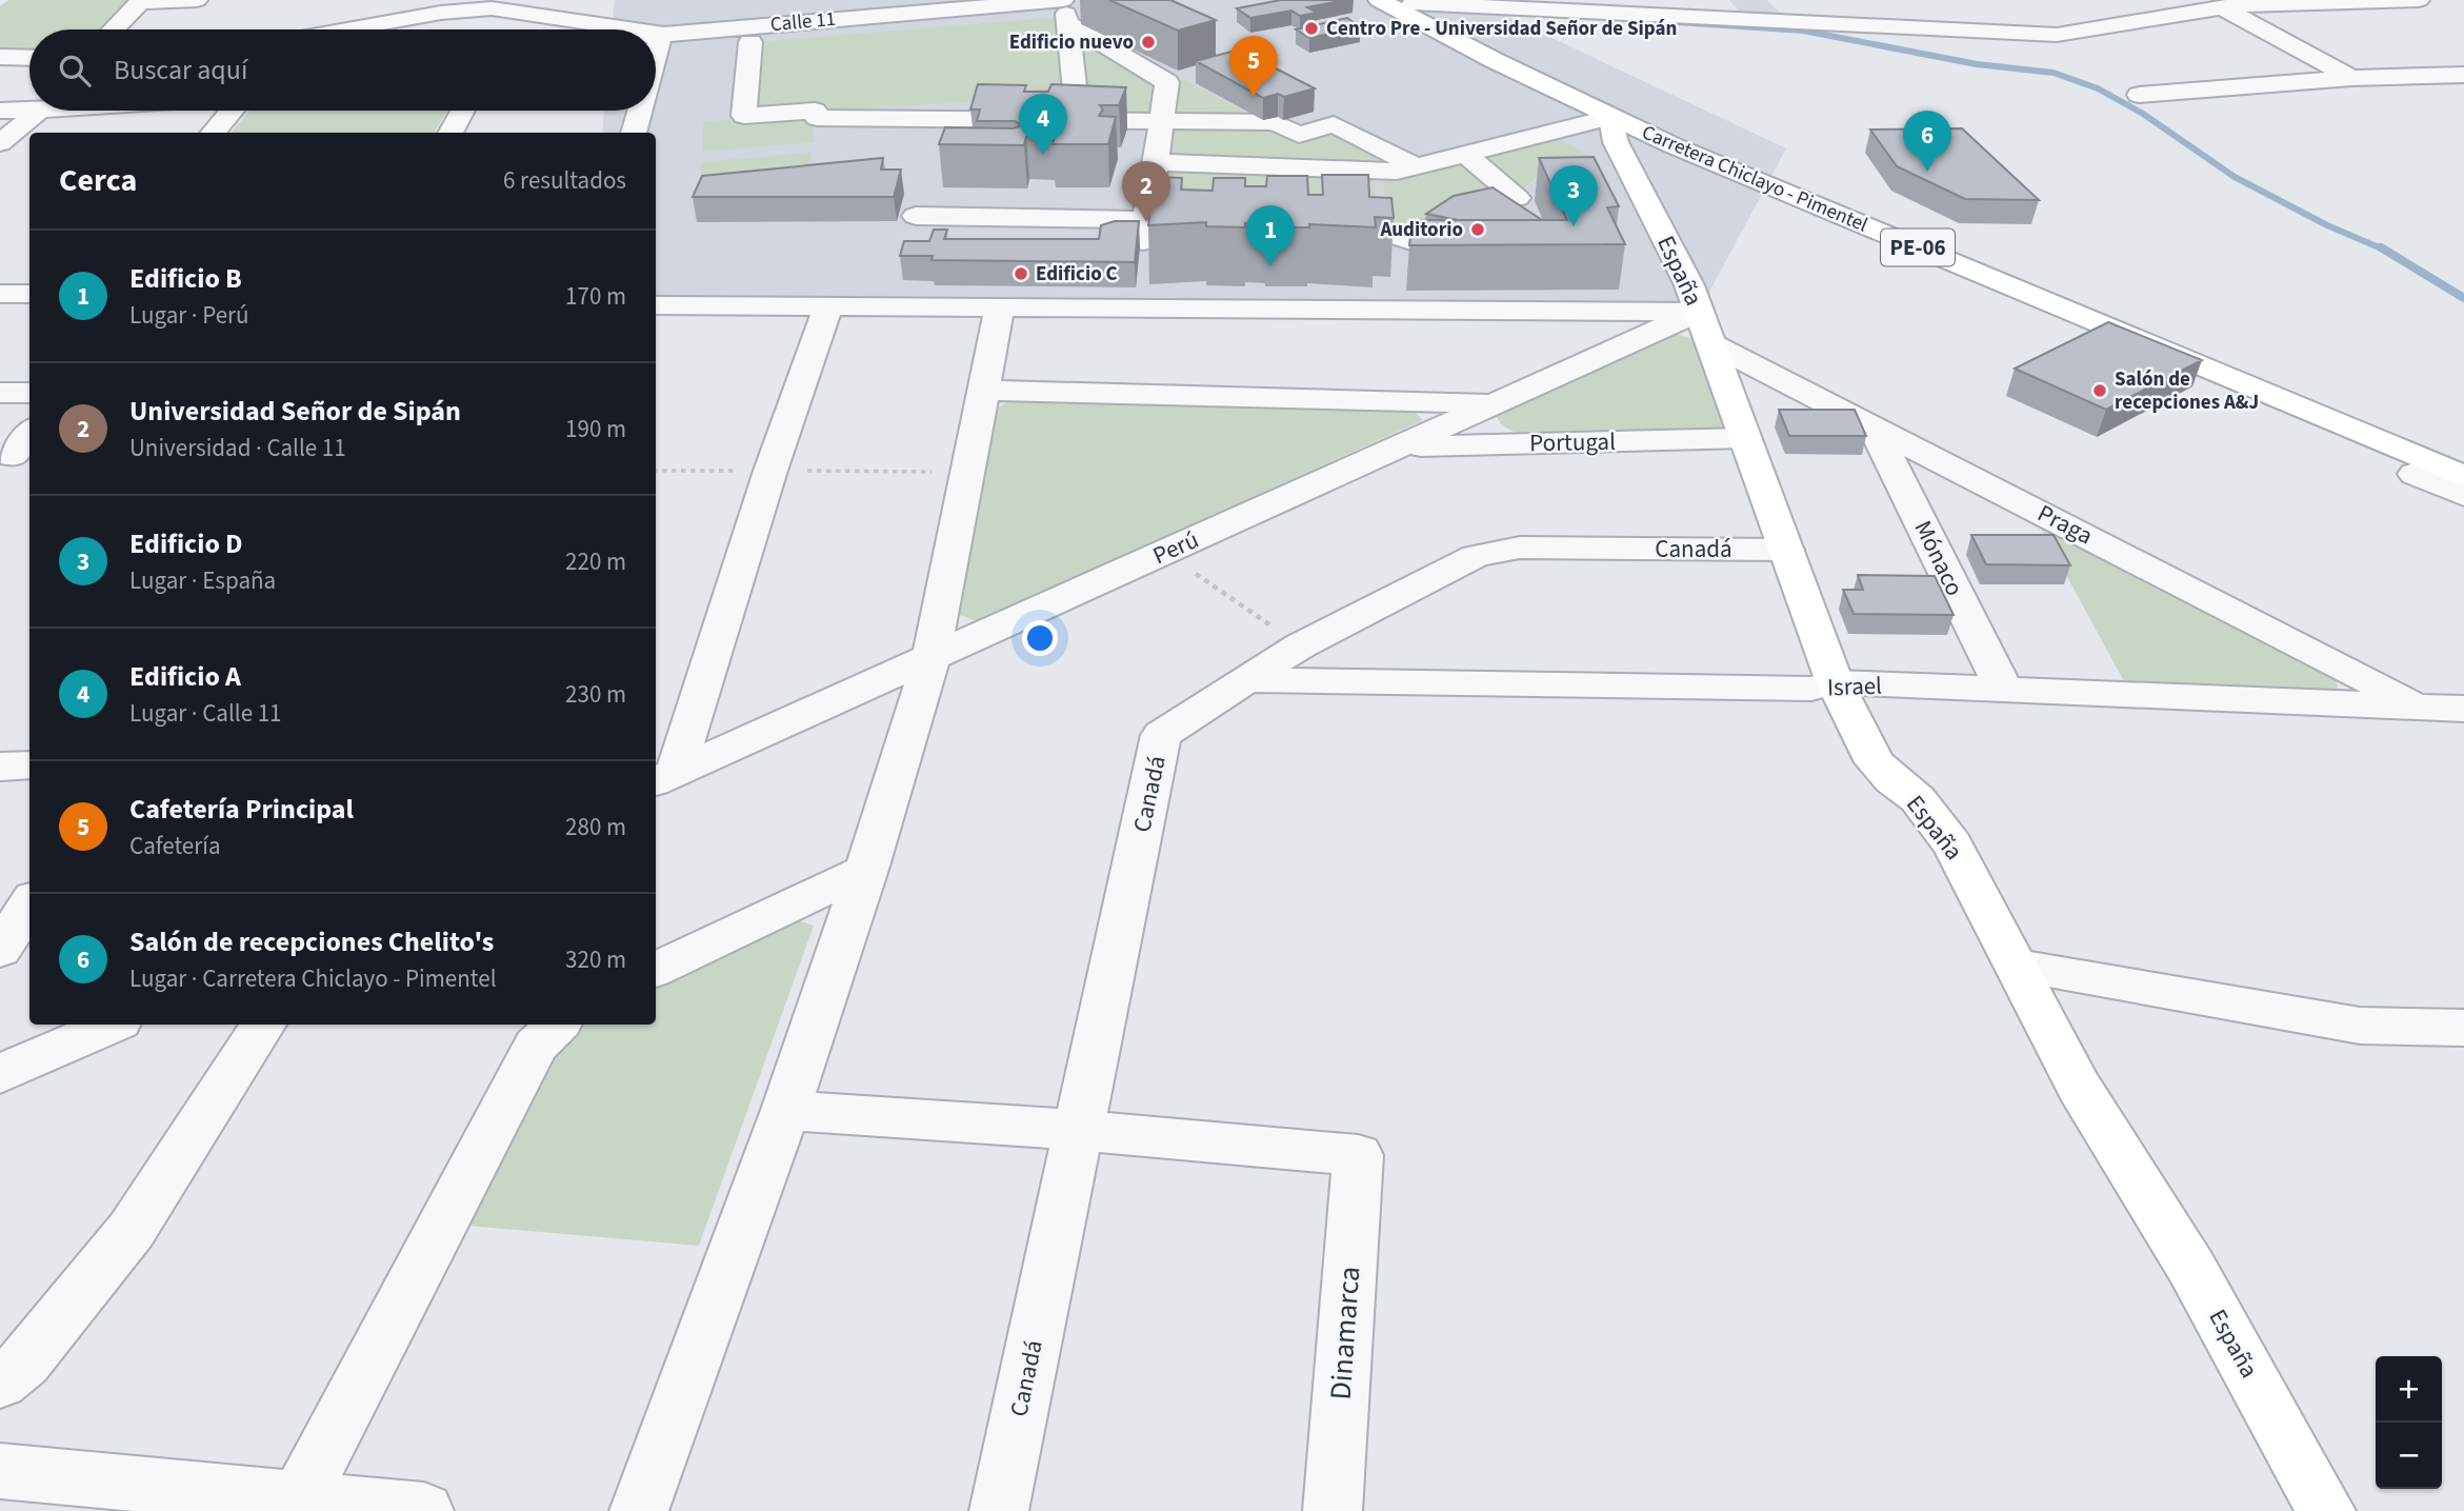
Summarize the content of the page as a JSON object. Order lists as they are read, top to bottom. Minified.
{"streets":{"main road":["Carretera Chiclayo - Pimentel","PE-06","España"],"street":["Calle 11","Portugal","Praga","Perú","Canadá","Mónaco","Israel","Dinamarca"]},"crossings":[["Carretera Chiclayo - Pimentel","España"],["España","Portugal"],["España","Praga"],["España","Perú"],["España","Canadá"],["España","Israel"],["Portugal","Perú"],["Praga","Perú"],["Praga","Mónaco"],["Praga","Israel"],["Canadá","Israel"],["Canadá","Dinamarca"],["Mónaco","Israel"]],"places":["Centro Pre - Universidad Señor de Sipán","Edificio nuevo","Auditorio","Edificio C","Salón de recepciones A&J"],"page":{"search":"Buscar aquí","pins":["5","4","6","2","3","1"],"heading":["Cerca","6 resultados"],"list":[{"mark":"1","name":"Edificio B","note":"Lugar · Perú","value":"170 m"},{"mark":"2","name":"Universidad Señor de Sipán","note":"Universidad · Calle 11","value":"190 m"},{"mark":"3","name":"Edificio D","note":"Lugar · España","value":"220 m"},{"mark":"4","name":"Edificio A","note":"Lugar · Calle 11","value":"230 m"},{"mark":"5","name":"Cafetería Principal","note":"Cafetería","value":"280 m"},{"mark":"6","name":"Salón de recepciones Chelito's","note":"Lugar · Carretera Chiclayo - Pimentel","value":"320 m"}],"map_buttons":["+","−"]}}
